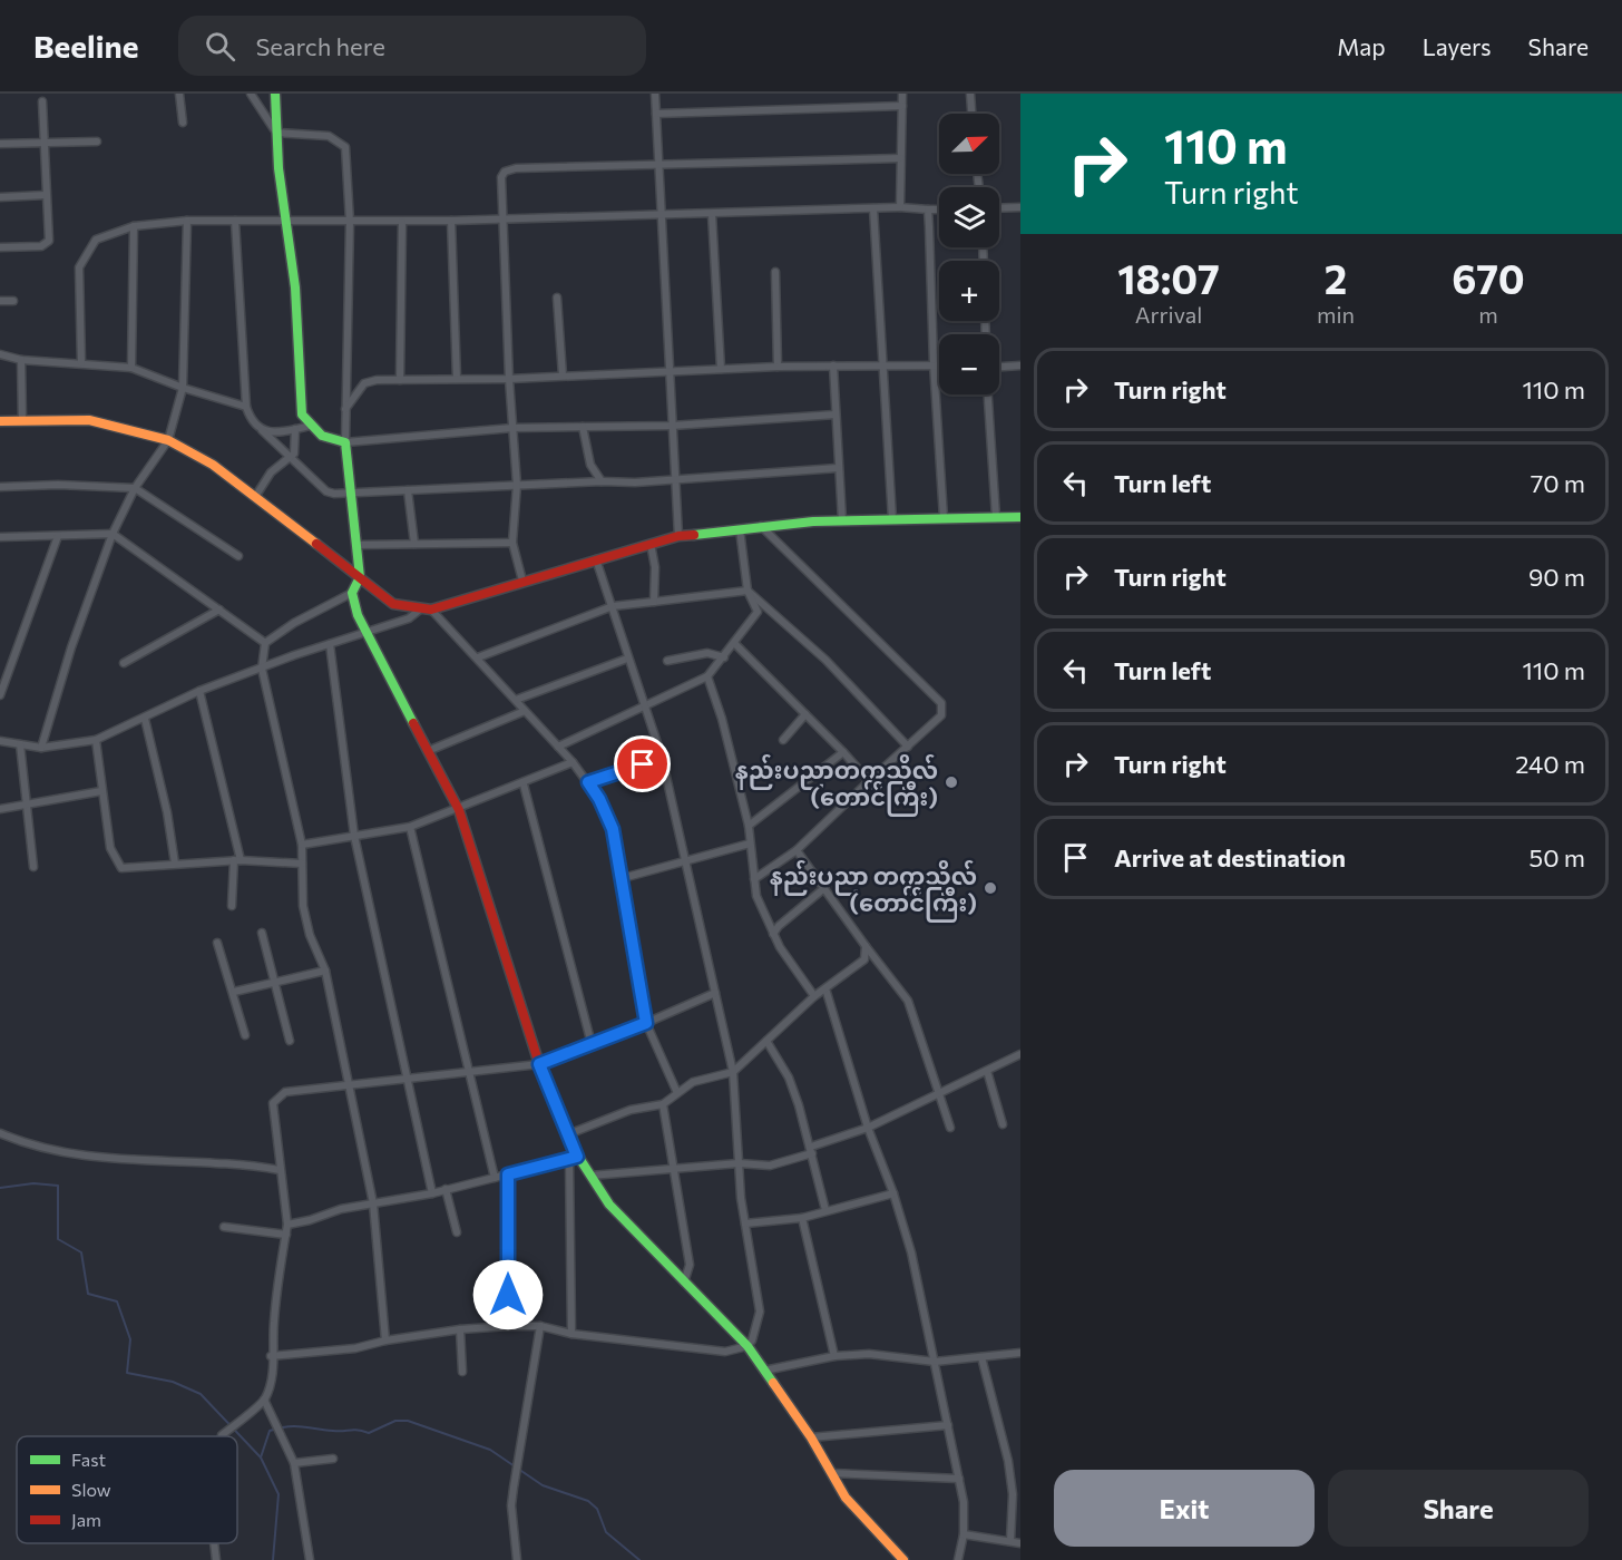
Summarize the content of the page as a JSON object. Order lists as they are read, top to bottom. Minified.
{"places":["နည်းပညာတက္ကသိုလ် (တောင်ကြီး)","နည်းပညာ တက္ကသိုလ် (တောင်ကြီး)"],"legend":["Fast","Slow","Jam"],"north":"top right","page":{"header":"Beeline","search":"Search here","nav":["Map","Layers","Share"],"turn":["110 m","Turn right"],"map_buttons":["+","−"],"eta":["18:07","Arrival","2","min","670","m"],"list":[{"name":"Turn right","value":"110 m"},{"name":"Turn left","value":"70 m"},{"name":"Turn right","value":"90 m"},{"name":"Turn left","value":"110 m"},{"name":"Turn right","value":"240 m"},{"name":"Arrive at destination","value":"50 m"}],"buttons":["Exit","Share"]}}
